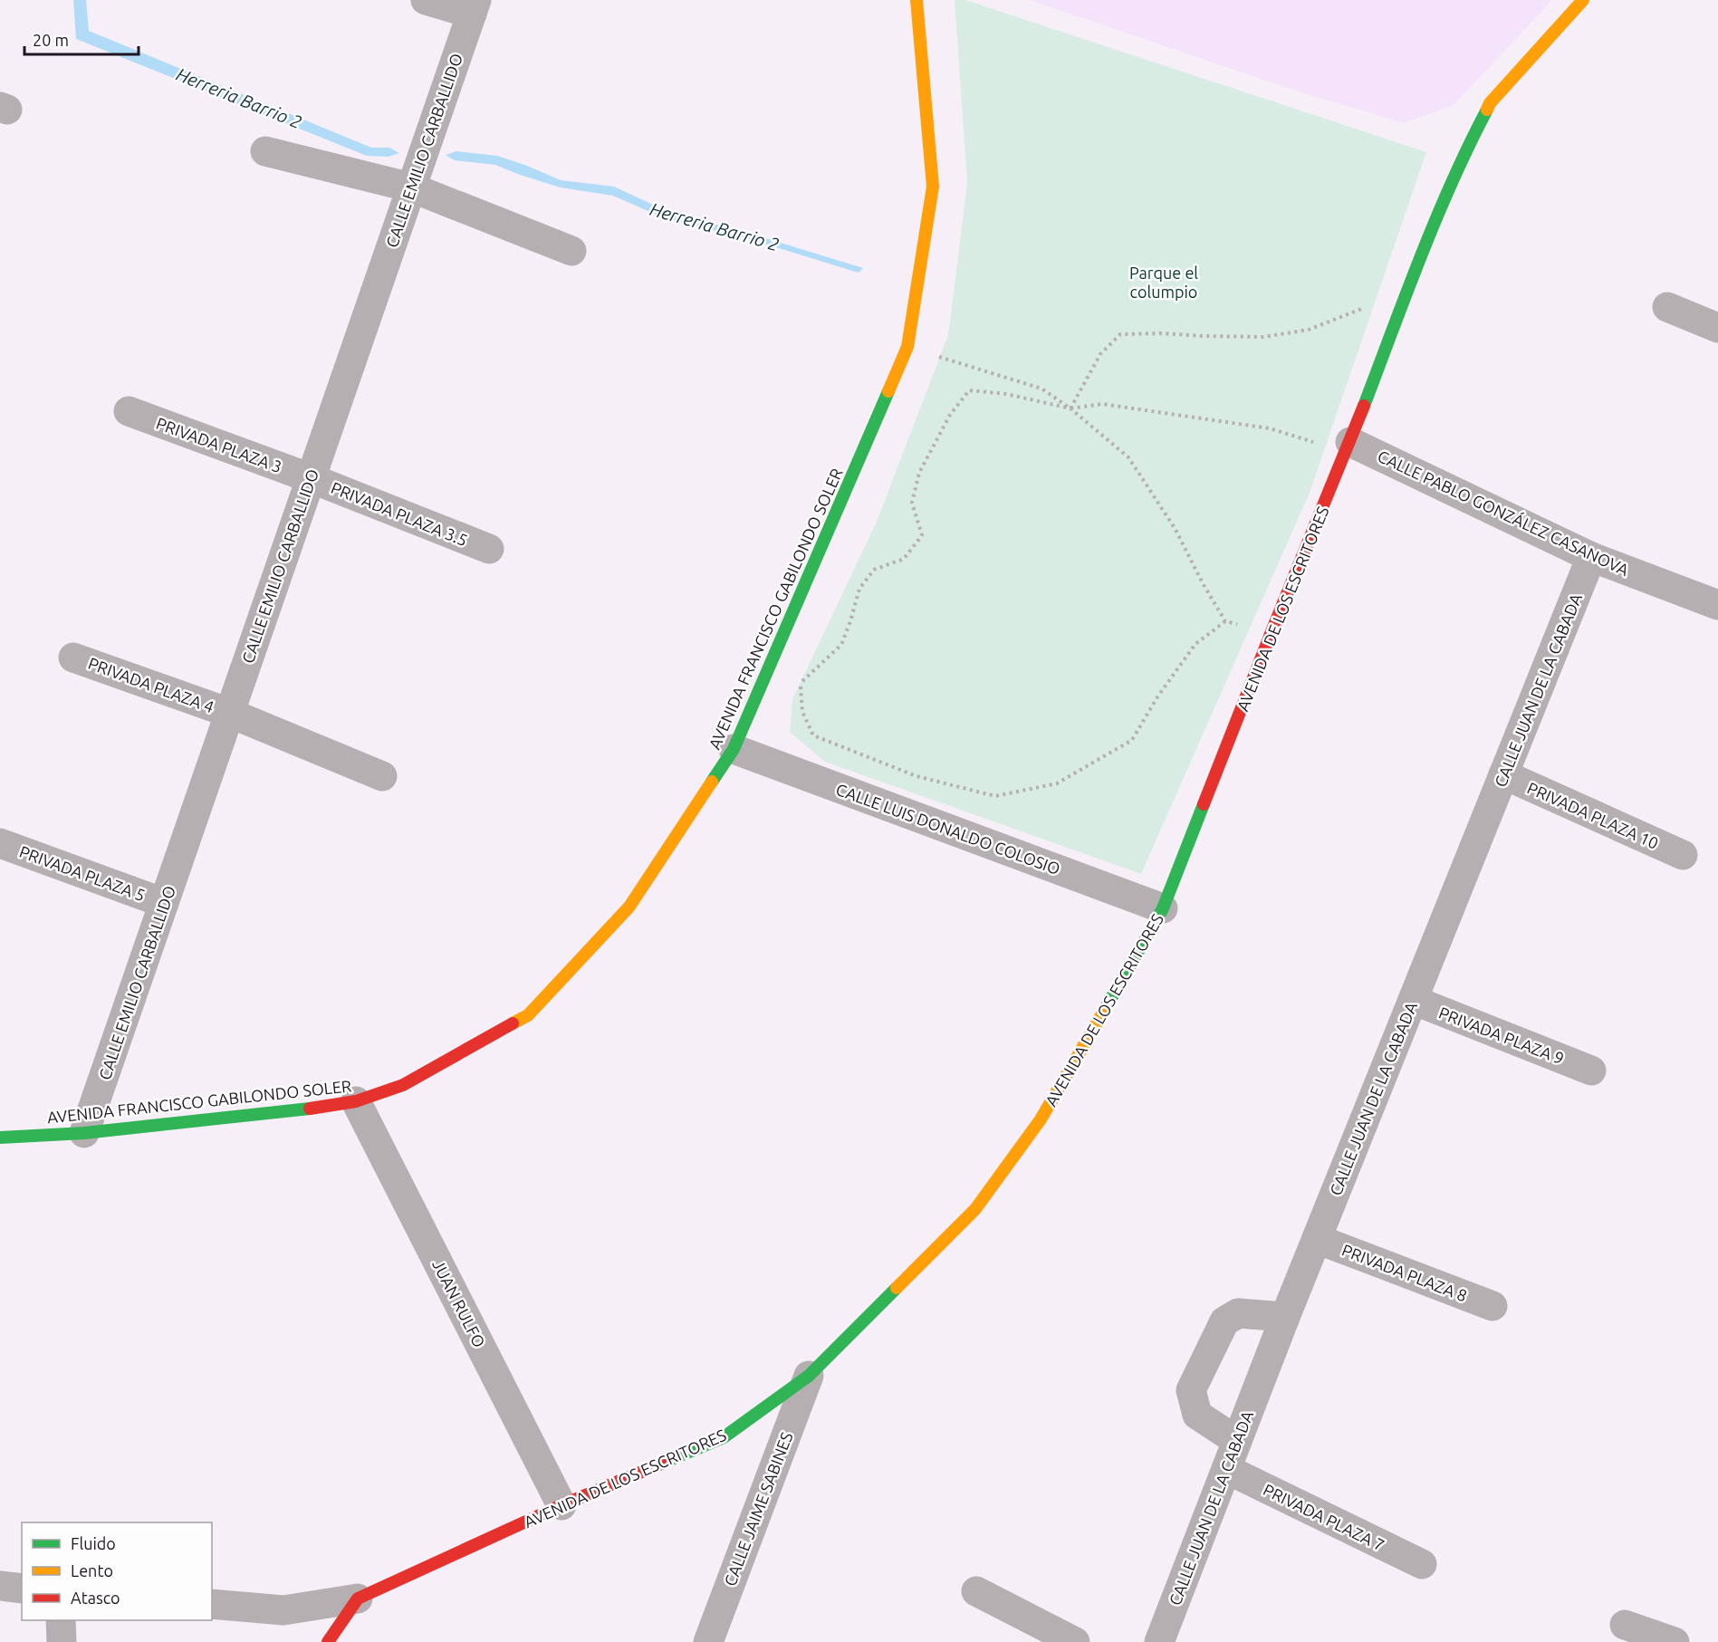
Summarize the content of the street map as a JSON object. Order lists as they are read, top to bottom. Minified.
{"streets":{"main road":["AVENIDA FRANCISCO GABILONDO SOLER","AVENIDA DE LOS ESCRITORES"],"street":["CALLE EMILIO CARBALLIDO","PRIVADA PLAZA 3","CALLE PABLO GONZÁLEZ CASANOVA","PRIVADA PLAZA 3.5","PRIVADA PLAZA 4","CALLE JUAN DE LA CABADA","PRIVADA PLAZA 10","CALLE LUIS DONALDO COLOSIO","PRIVADA PLAZA 5","PRIVADA PLAZA 9","PRIVADA PLAZA 8","JUAN RULFO","CALLE JAIME SABINES","PRIVADA PLAZA 7"]},"crossings":[["CALLE EMILIO CARBALLIDO","PRIVADA PLAZA 3"],["CALLE EMILIO CARBALLIDO","PRIVADA PLAZA 3.5"],["CALLE EMILIO CARBALLIDO","AVENIDA FRANCISCO GABILONDO SOLER"],["CALLE EMILIO CARBALLIDO","PRIVADA PLAZA 4"],["CALLE EMILIO CARBALLIDO","PRIVADA PLAZA 5"],["PRIVADA PLAZA 3","PRIVADA PLAZA 3.5"],["CALLE PABLO GONZÁLEZ CASANOVA","AVENIDA DE LOS ESCRITORES"],["CALLE PABLO GONZÁLEZ CASANOVA","CALLE JUAN DE LA CABADA"],["AVENIDA FRANCISCO GABILONDO SOLER","CALLE LUIS DONALDO COLOSIO"],["AVENIDA FRANCISCO GABILONDO SOLER","JUAN RULFO"],["AVENIDA DE LOS ESCRITORES","CALLE LUIS DONALDO COLOSIO"],["AVENIDA DE LOS ESCRITORES","JUAN RULFO"],["AVENIDA DE LOS ESCRITORES","CALLE JAIME SABINES"],["CALLE JUAN DE LA CABADA","PRIVADA PLAZA 10"],["CALLE JUAN DE LA CABADA","PRIVADA PLAZA 9"],["CALLE JUAN DE LA CABADA","PRIVADA PLAZA 8"],["CALLE JUAN DE LA CABADA","PRIVADA PLAZA 7"]],"water":["Herreria Barrio 2"],"parks":["Parque el columpio"],"legend":["Fluido","Lento","Atasco"],"scale_bar":"20 m"}
